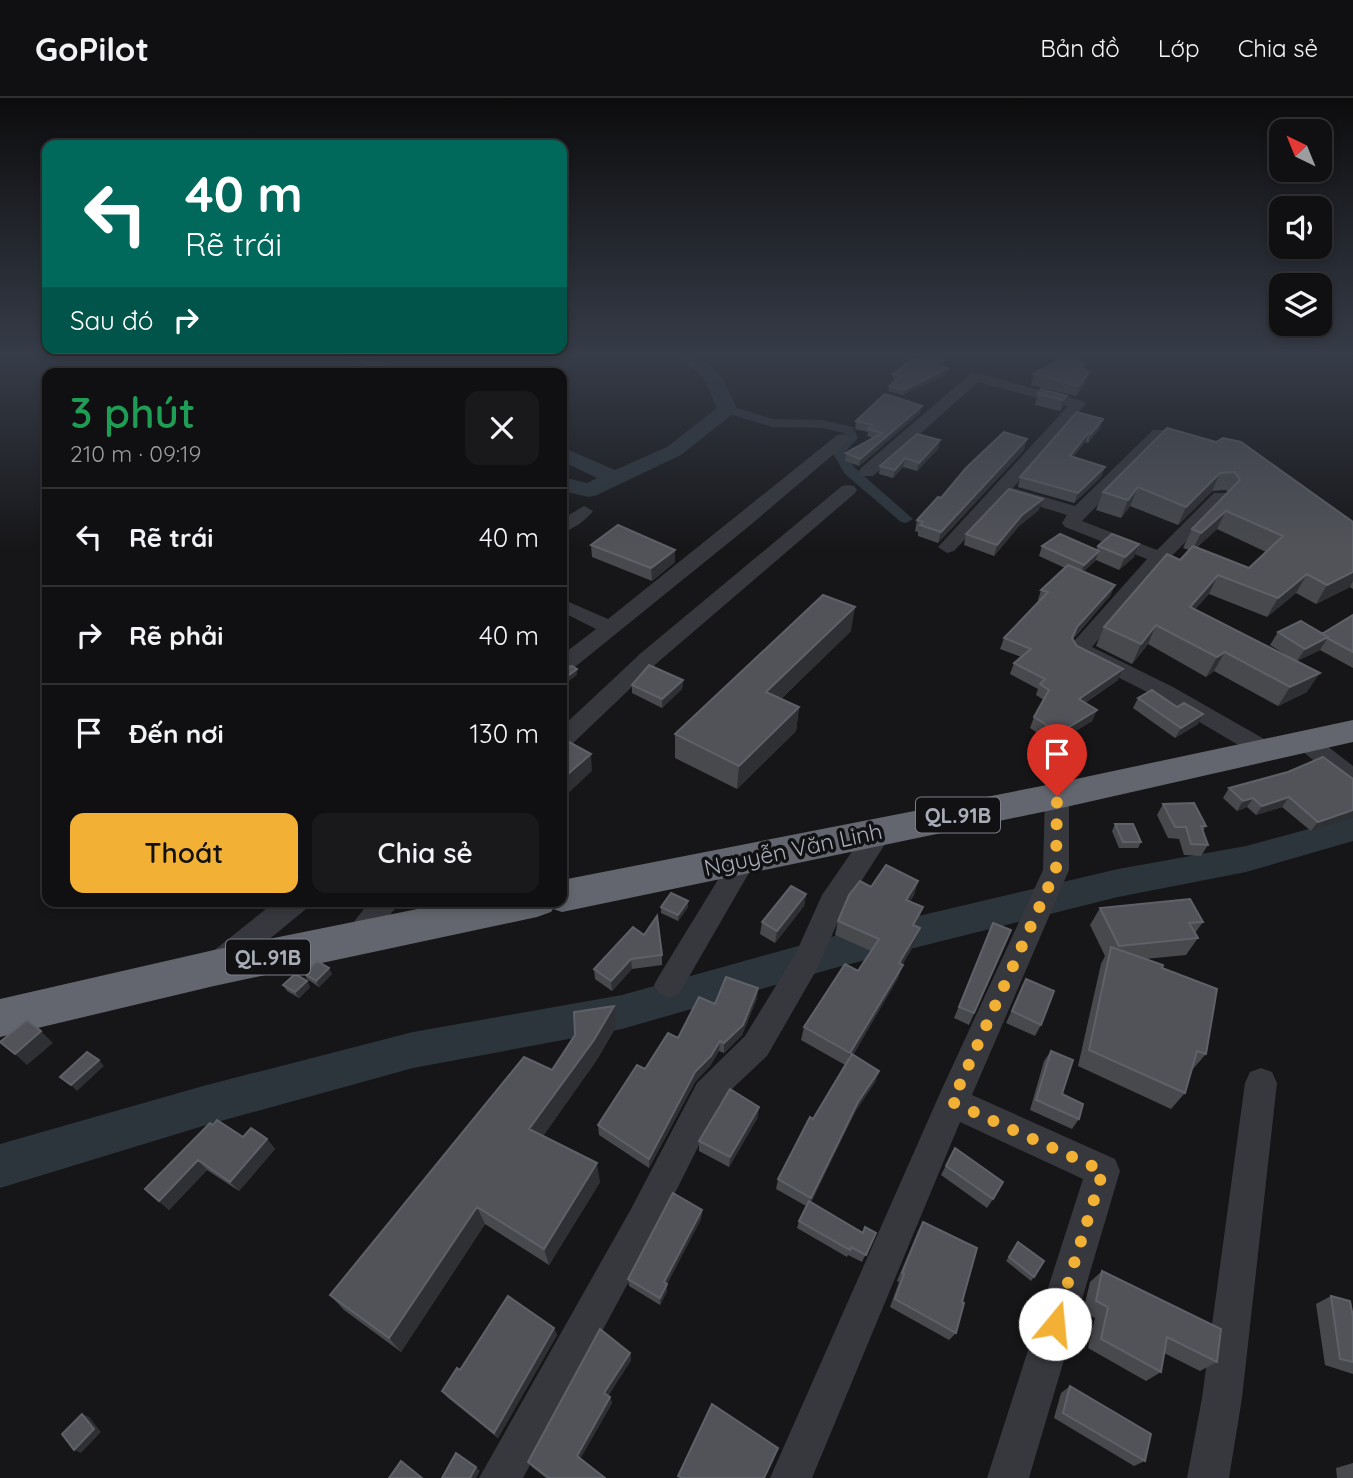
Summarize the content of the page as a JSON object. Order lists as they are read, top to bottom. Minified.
{"streets":{"highway":["QL.91B","Nguyễn Văn Linh"]},"north":"top left","page":{"header":"GoPilot","nav":["Bản đồ","Lớp","Chia sẻ"],"turn":["40 m","Rẽ trái"],"then":"Sau đó","heading":["3 phút","210 m · 09:19"],"list":[{"name":"Rẽ trái","value":"40 m"},{"name":"Rẽ phải","value":"40 m"},{"name":"Đến nơi","value":"130 m"}],"buttons":["Thoát","Chia sẻ"]}}
